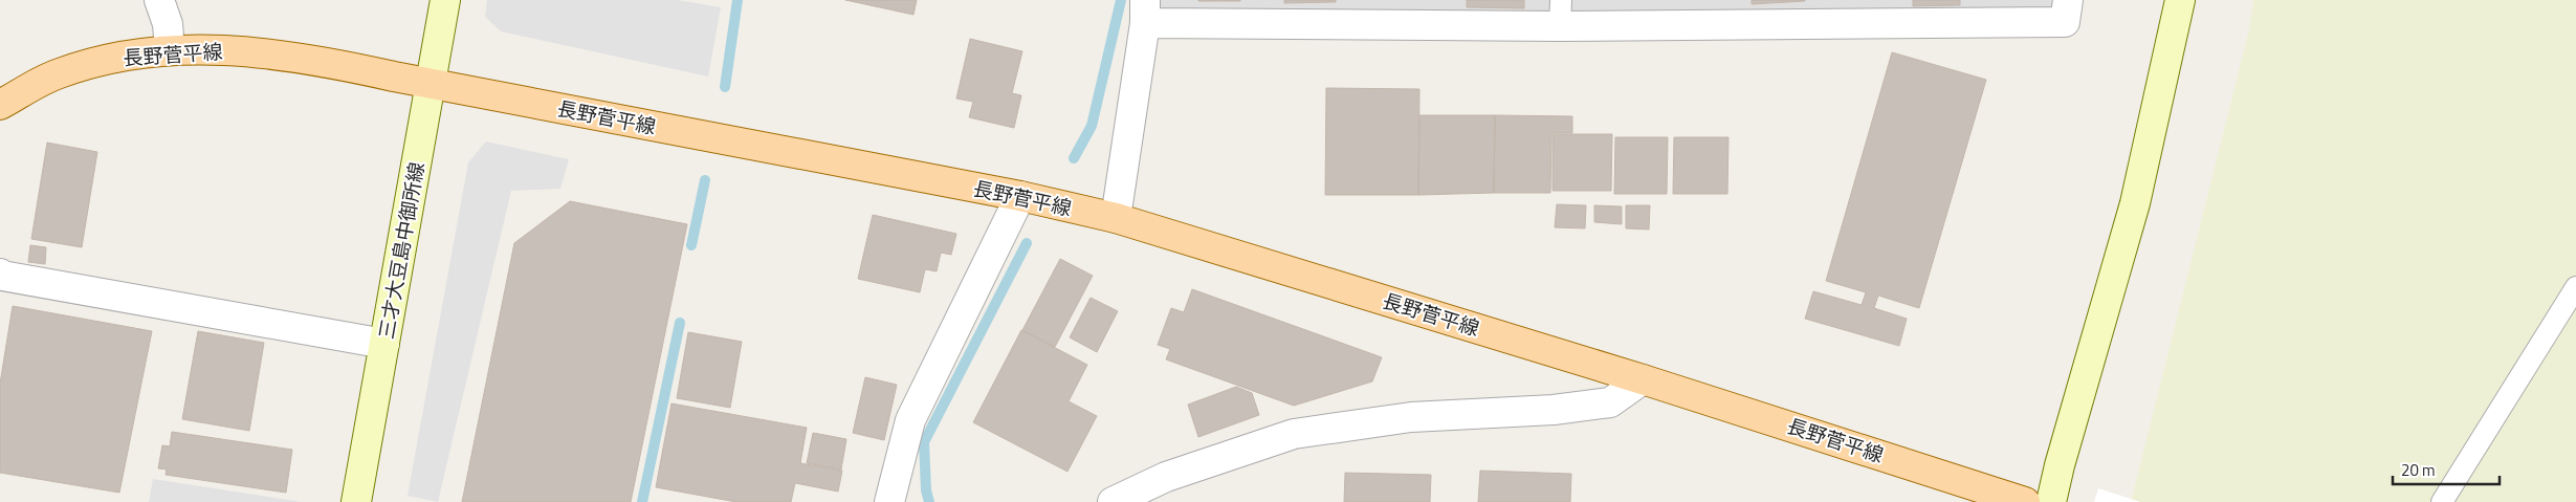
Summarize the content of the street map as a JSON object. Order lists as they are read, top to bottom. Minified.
{"streets":{"main road":["長野菅平線","三才大豆島中御所線"]},"crossings":[["長野菅平線","三才大豆島中御所線"]],"scale_bar":"20 m"}
